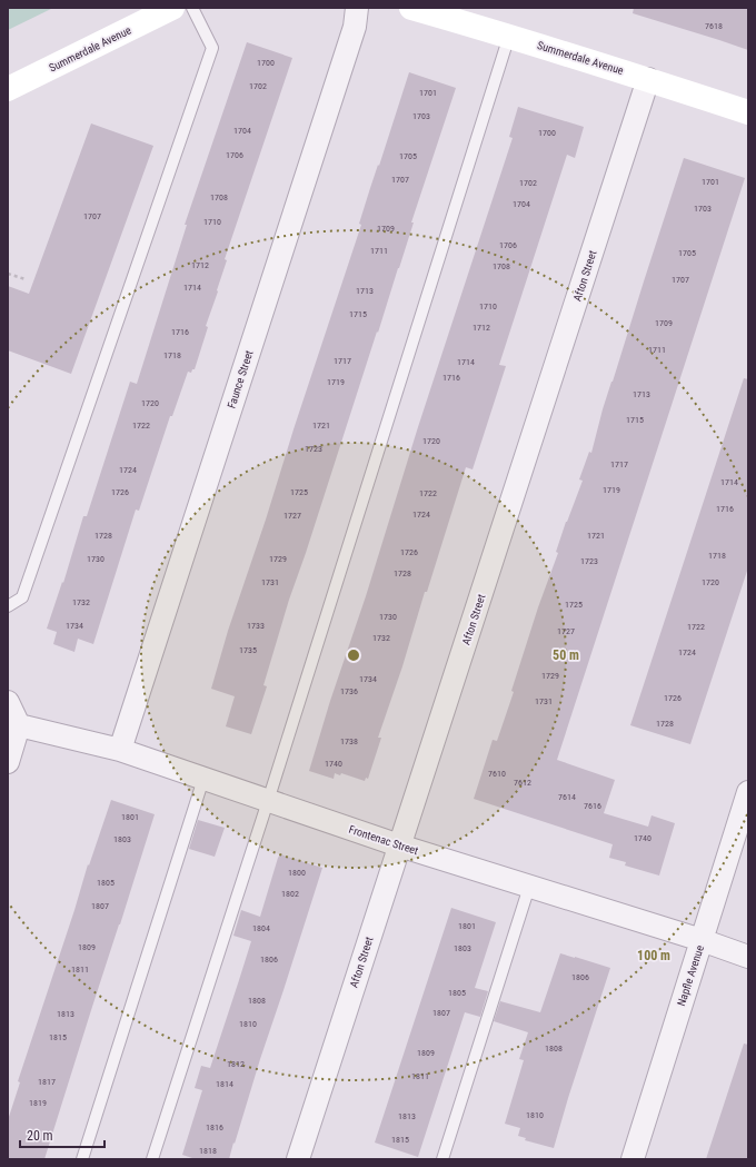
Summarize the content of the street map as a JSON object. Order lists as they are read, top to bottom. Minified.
{"streets":{"street":["Summerdale Avenue","Afton Street","Faunce Street","Frontenac Street","Napfle Avenue"]},"crossings":[["Summerdale Avenue","Afton Street"],["Afton Street","Frontenac Street"],["Faunce Street","Frontenac Street"],["Frontenac Street","Napfle Avenue"]],"house_numbers":["7618","1700","1702","1701","1703","1704","1700","1706","1705","1707","1701","1702","1708","1704","1703","1707","1710","1709","1706","1711","1705","1712","1708","1707","1714","1713","1710","1715","1709","1712","1716","1711","1718","1717","1714","1716","1719","1713","1720","1715","1722","1721","1720","1723","1717","1724","1714","1719","1726","1725","1722","1716","1724","1727","1728","1721","1726","1718","1730","1729","1723","1728","1731","1720","1732","1725","1730","1734","1733","1722","1727","1732","1735","1724","1729","1734","1736","1726","1731","1728","1738","1740","7610","7612","7614","7616","1801","1740","1803","1800","1805","1802","1807","1801","1804","1809","1803","1806","1811","1806","1805","1808","1807","1813","1810","1815","1808","1809","1812","1811","1817","1814","1819","1810","1813","1816","1815","1818"],"scale_bar":"20 m","rings":["50 m","100 m"]}
